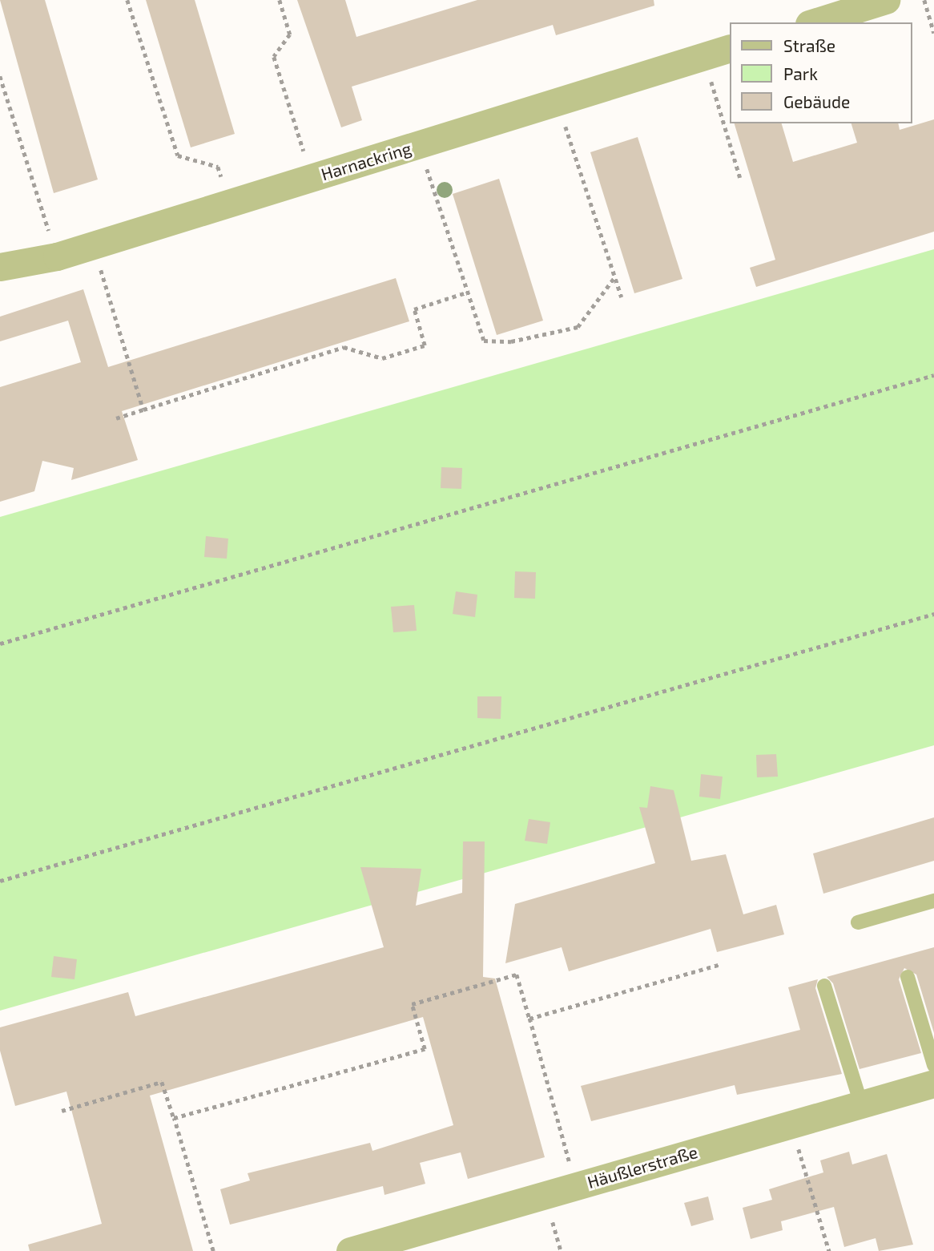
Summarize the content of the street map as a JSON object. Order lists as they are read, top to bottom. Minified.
{"streets":{"street":["Harnackring","Häußlerstraße"]},"legend":["Straße","Park","Gebäude"]}
